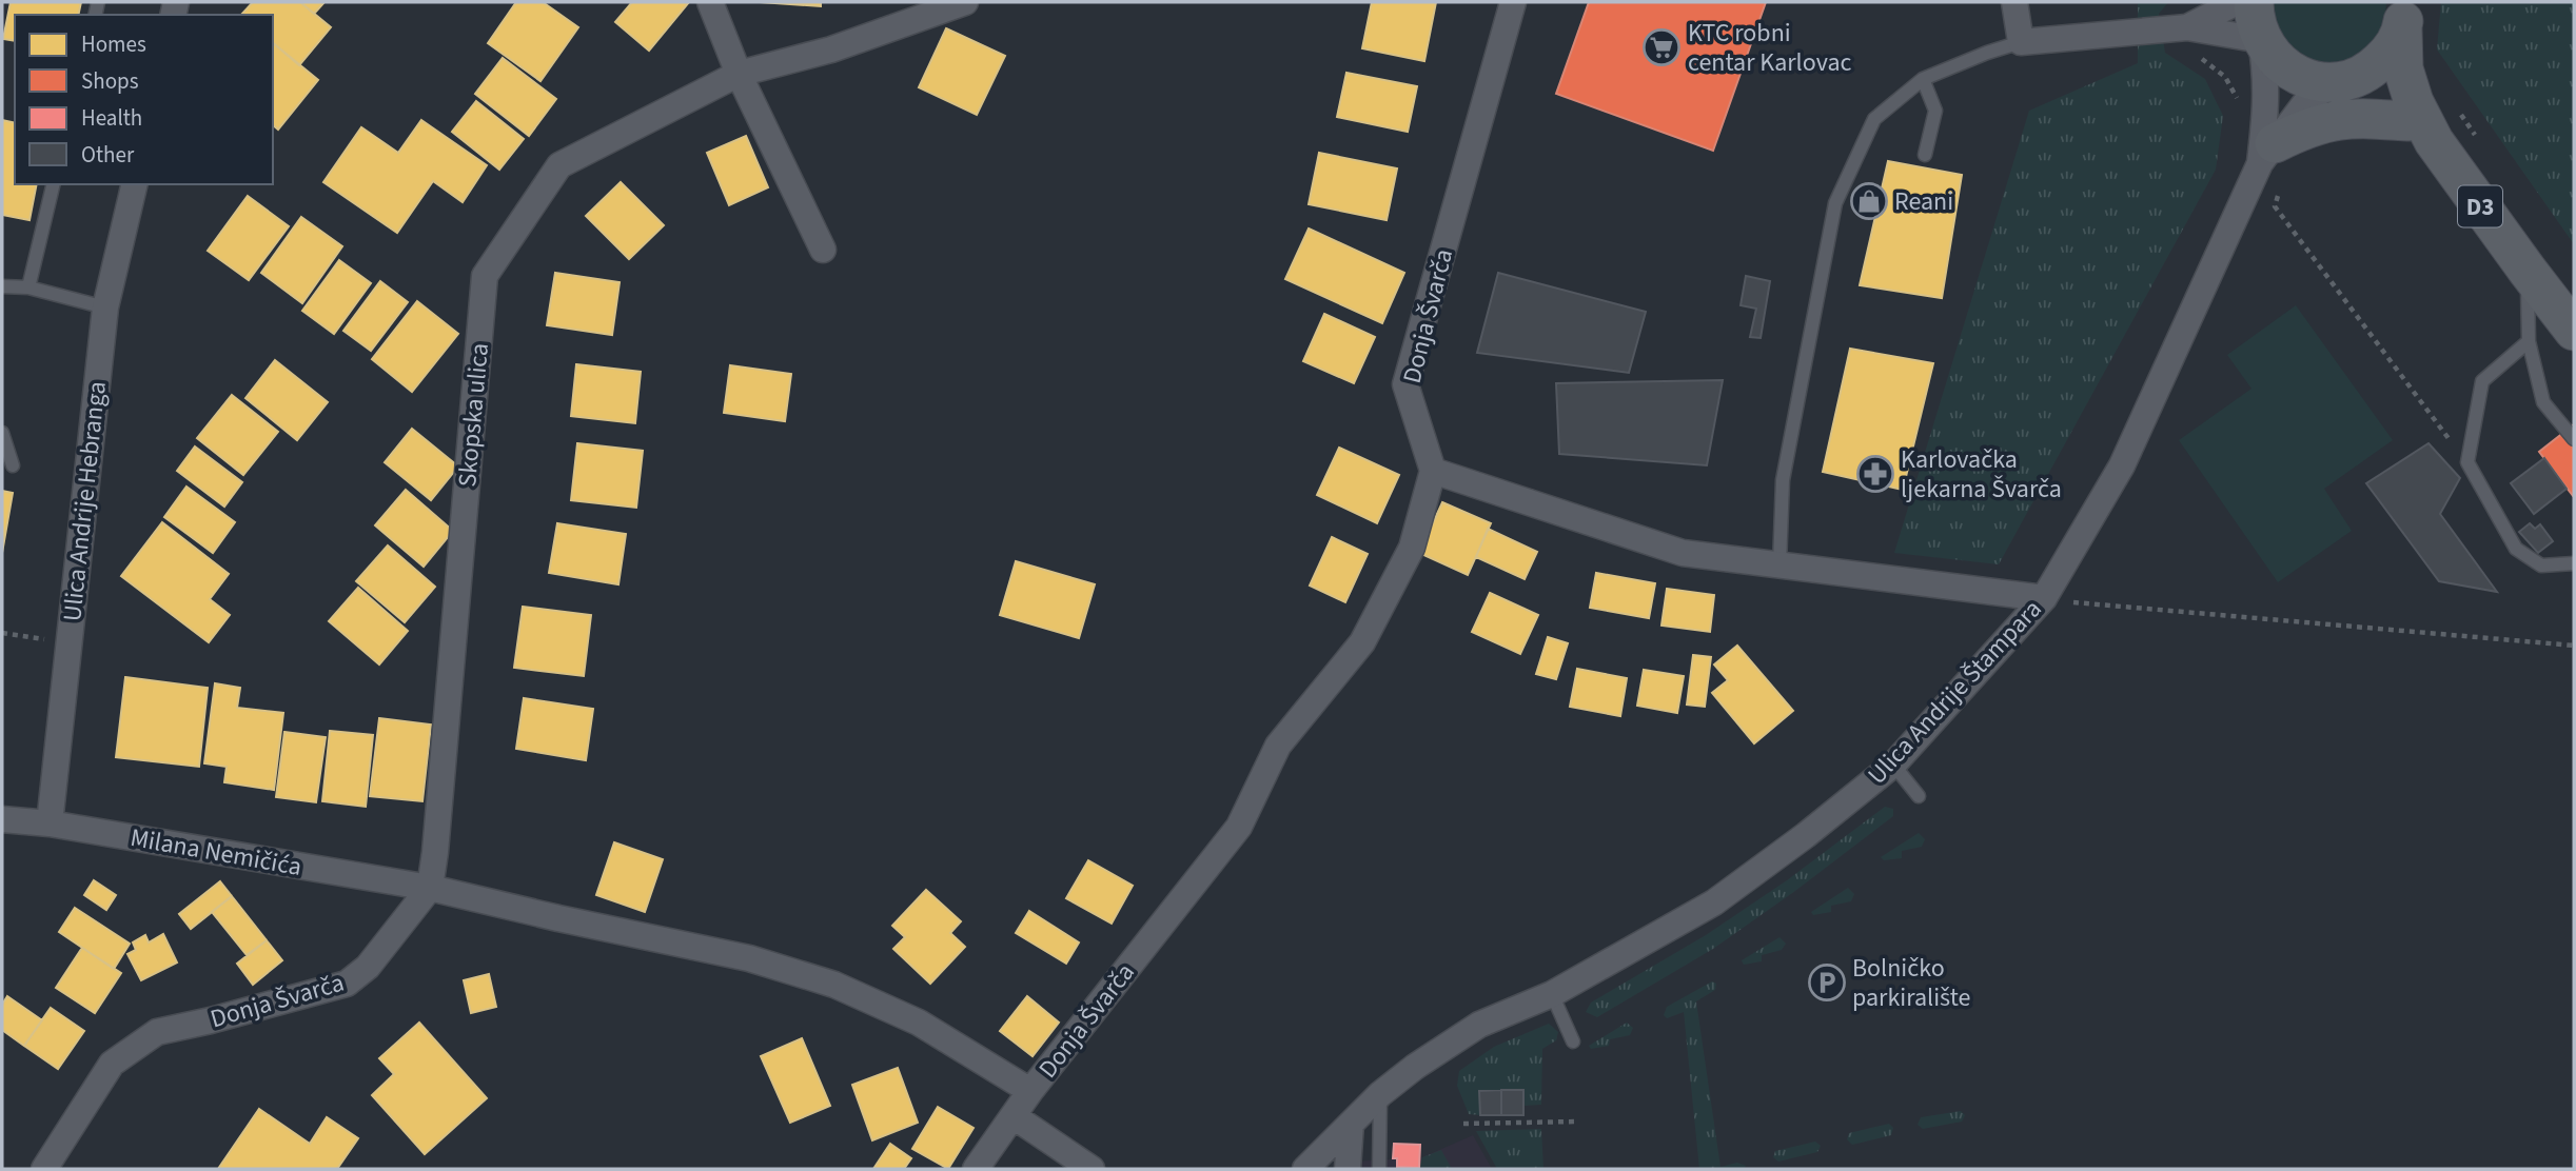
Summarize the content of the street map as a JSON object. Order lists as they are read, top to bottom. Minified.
{"streets":{"main road":["D3"],"street":["Donja Švarča","Skopska ulica","Ulica Andrije Hebranga","Ulica Andrije Štampara","Milana Nemičića"]},"crossings":[["D3","Ulica Andrije Štampara"],["Donja Švarča","Skopska ulica"],["Donja Švarča","Milana Nemičića"],["Skopska ulica","Milana Nemičića"],["Ulica Andrije Hebranga","Milana Nemičića"]],"places":{"supermarket":["KTC robni centar Karlovac"],"shop":["Reani"],"pharmacy":["Karlovačka ljekarna Švarča"],"parking":["Bolničko parkiralište"]},"legend":["Homes","Shops","Health","Other"]}
